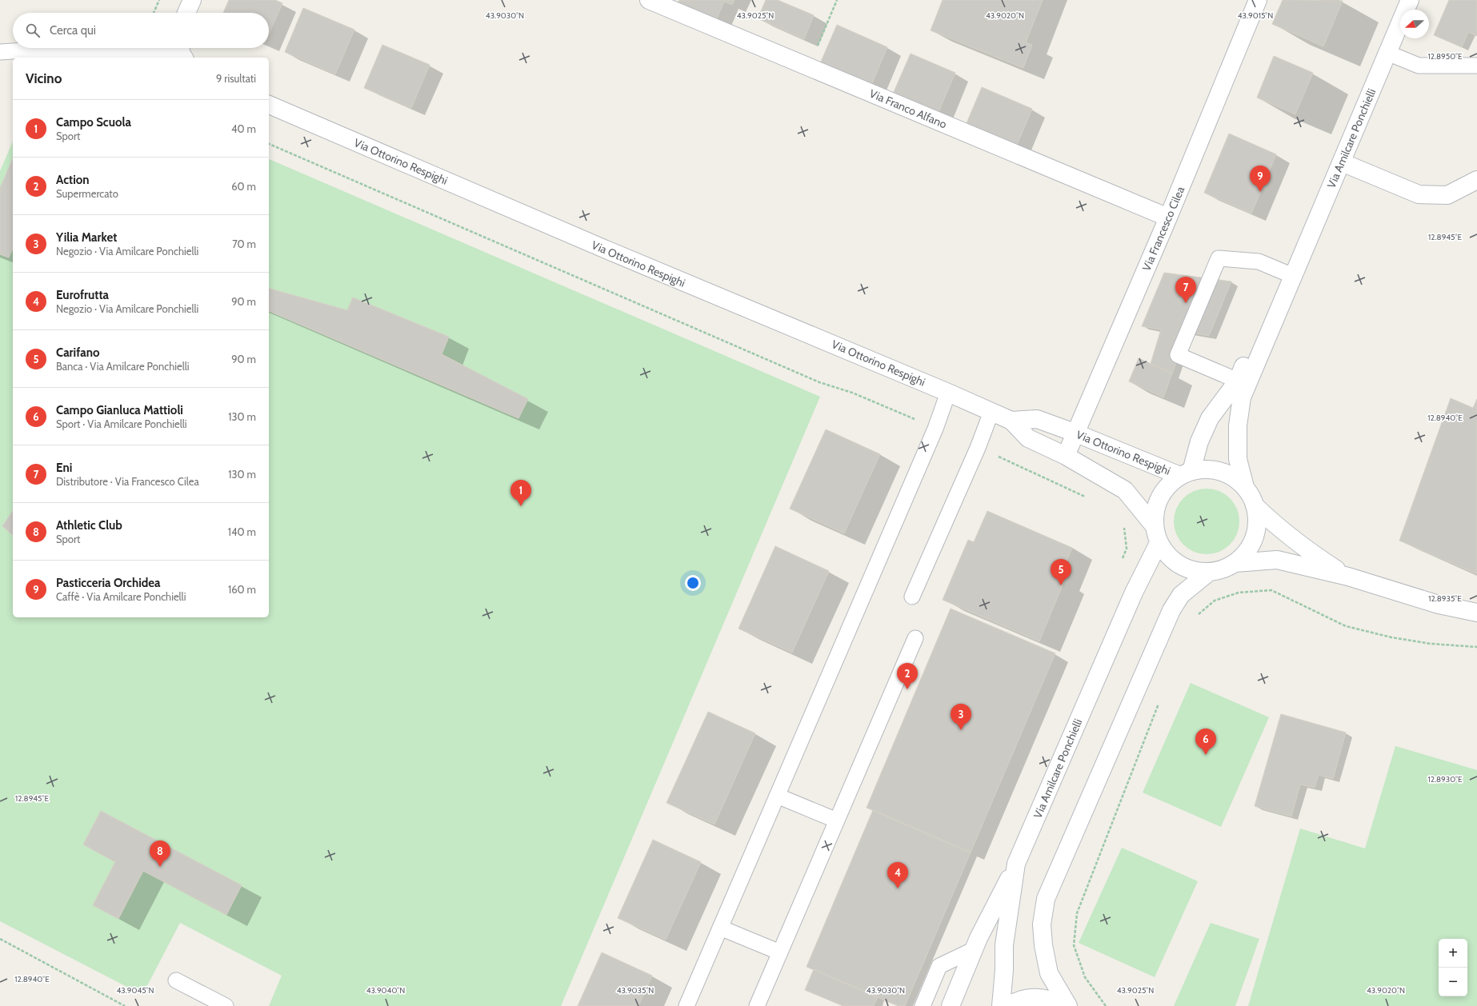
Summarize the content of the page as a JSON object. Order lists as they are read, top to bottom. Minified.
{"streets":{"street":["Via Franco Alfano","Via Amilcare Ponchielli","Via Ottorino Respighi","Via Francesco Cilea"]},"crossings":[["Via Franco Alfano","Via Francesco Cilea"],["Via Amilcare Ponchielli","Via Ottorino Respighi"],["Via Ottorino Respighi","Via Francesco Cilea"]],"north":"left","page":{"search":"Cerca qui","heading":["Vicino","9 risultati"],"list":[{"mark":"1","name":"Campo Scuola","note":"Sport","value":"40 m"},{"mark":"2","name":"Action","note":"Supermercato","value":"60 m"},{"mark":"3","name":"Yilia Market","note":"Negozio · Via Amilcare Ponchielli","value":"70 m"},{"mark":"4","name":"Eurofrutta","note":"Negozio · Via Amilcare Ponchielli","value":"90 m"},{"mark":"5","name":"Carifano","note":"Banca · Via Amilcare Ponchielli","value":"90 m"},{"mark":"6","name":"Campo Gianluca Mattioli","note":"Sport · Via Amilcare Ponchielli","value":"130 m"},{"mark":"7","name":"Eni","note":"Distributore · Via Francesco Cilea","value":"130 m"},{"mark":"8","name":"Athletic Club","note":"Sport","value":"140 m"},{"mark":"9","name":"Pasticceria Orchidea","note":"Caffè · Via Amilcare Ponchielli","value":"160 m"}],"pins":["9","7","1","5","2","3","6","8","4"],"map_buttons":["+","−"]},"coordinates":["43.9030°N","43.9025°N","43.9020°N","43.9015°N","12.8950°E","12.8945°E","12.8940°E","12.8935°E","12.8930°E","43.9045°N","43.9040°N","43.9035°N"]}
